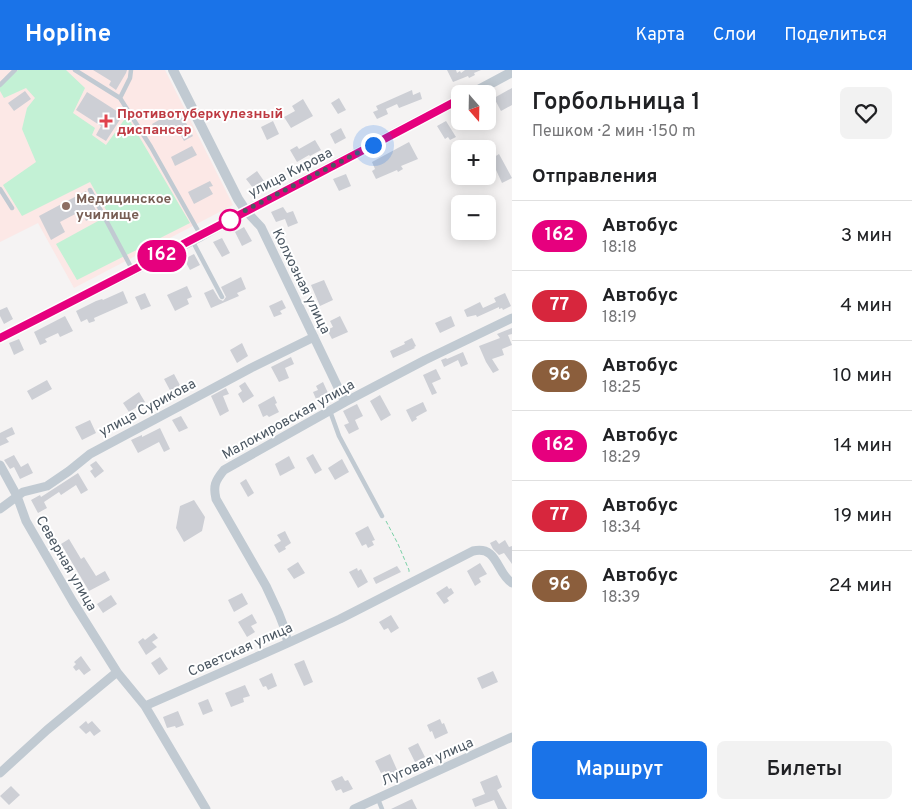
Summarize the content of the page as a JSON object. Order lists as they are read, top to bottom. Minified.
{"streets":{"street":["улица Кирова","Колхозная улица","улица Сурикова","Малокировская улица","Северная улица","Советская улица","Луговая улица"]},"crossings":[["улица Кирова","Колхозная улица"],["Колхозная улица","улица Сурикова"],["Колхозная улица","Малокировская улица"],["улица Сурикова","Северная улица"],["Малокировская улица","Советская улица"]],"places":{"health":["Противотуберкулезный диспансер"],"other":["Медицинское училище"]},"lines":["bus line 162"],"north":"bottom","page":{"header":"Hopline","nav":["Карта","Слои","Поделиться"],"on_map":"162","heading":[["Горбольница 1","Пешком · 2 мин · 150 m"],"Отправления"],"map_buttons":["+","−"],"list":[{"mark":"162","name":"Автобус","note":"18:18","value":"3 мин"},{"mark":"77","name":"Автобус","note":"18:19","value":"4 мин"},{"mark":"96","name":"Автобус","note":"18:25","value":"10 мин"},{"mark":"162","name":"Автобус","note":"18:29","value":"14 мин"},{"mark":"77","name":"Автобус","note":"18:34","value":"19 мин"},{"mark":"96","name":"Автобус","note":"18:39","value":"24 мин"}],"buttons":["Маршрут","Билеты"]}}
